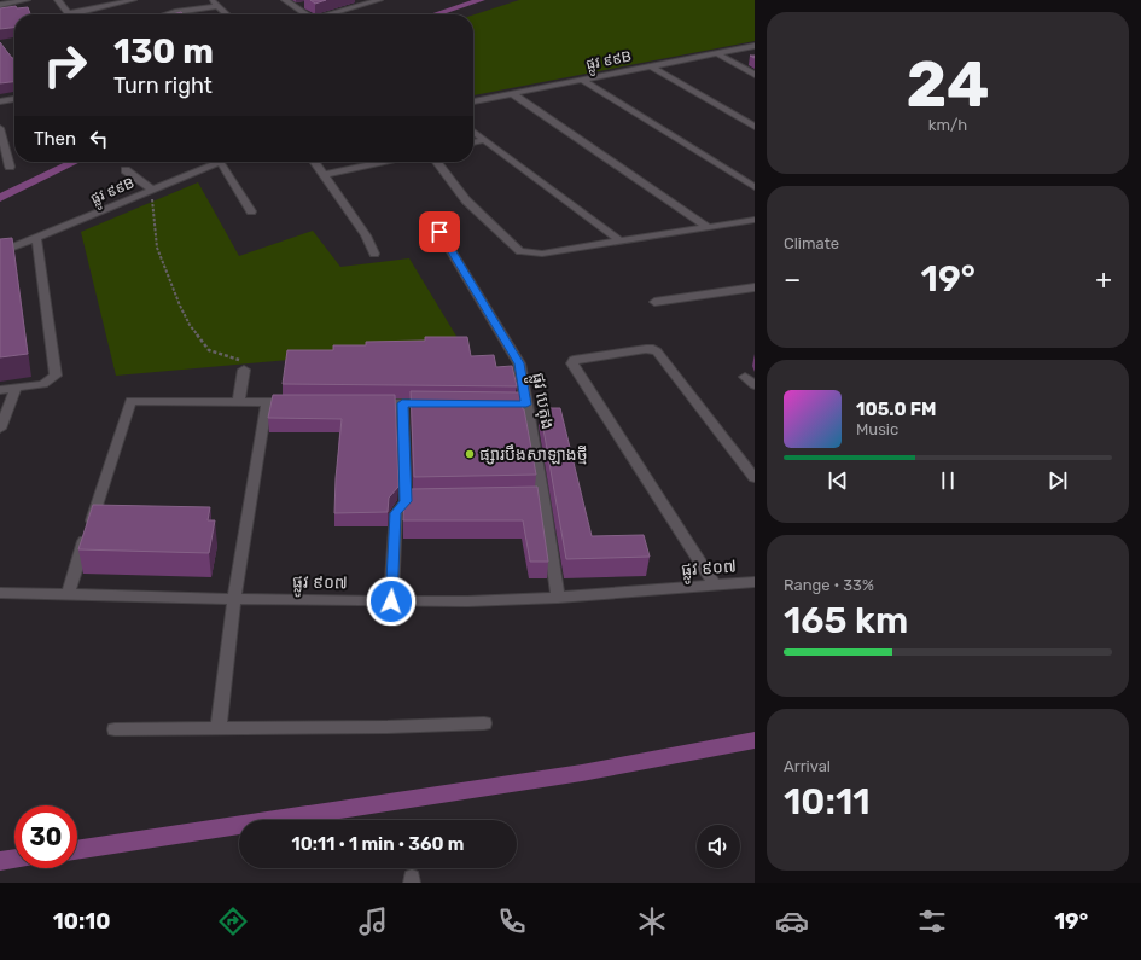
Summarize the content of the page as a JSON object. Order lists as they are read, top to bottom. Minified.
{"streets":{"street":["ផ្លូវ ៩៩B","ផ្លូវ បេតុង","ផ្លូវ ៩០៧"]},"crossings":[["ផ្លូវ បេតុង","ផ្លូវ ៩០៧"]],"places":["ផ្សារបឹងសាឡាងថ្មី"],"page":{"tile":[["24","km/h"],"Climate",["Range · 33%","165 km"],["Arrival","10:11"]],"turn":["130 m","Turn right"],"then":"Then","heat":["−","19°","+"],"song":["105.0 FM","Music"],"limit":"30","trip":"10:11 · 1 min · 360 m","tabs":["10:10","19°"]}}
